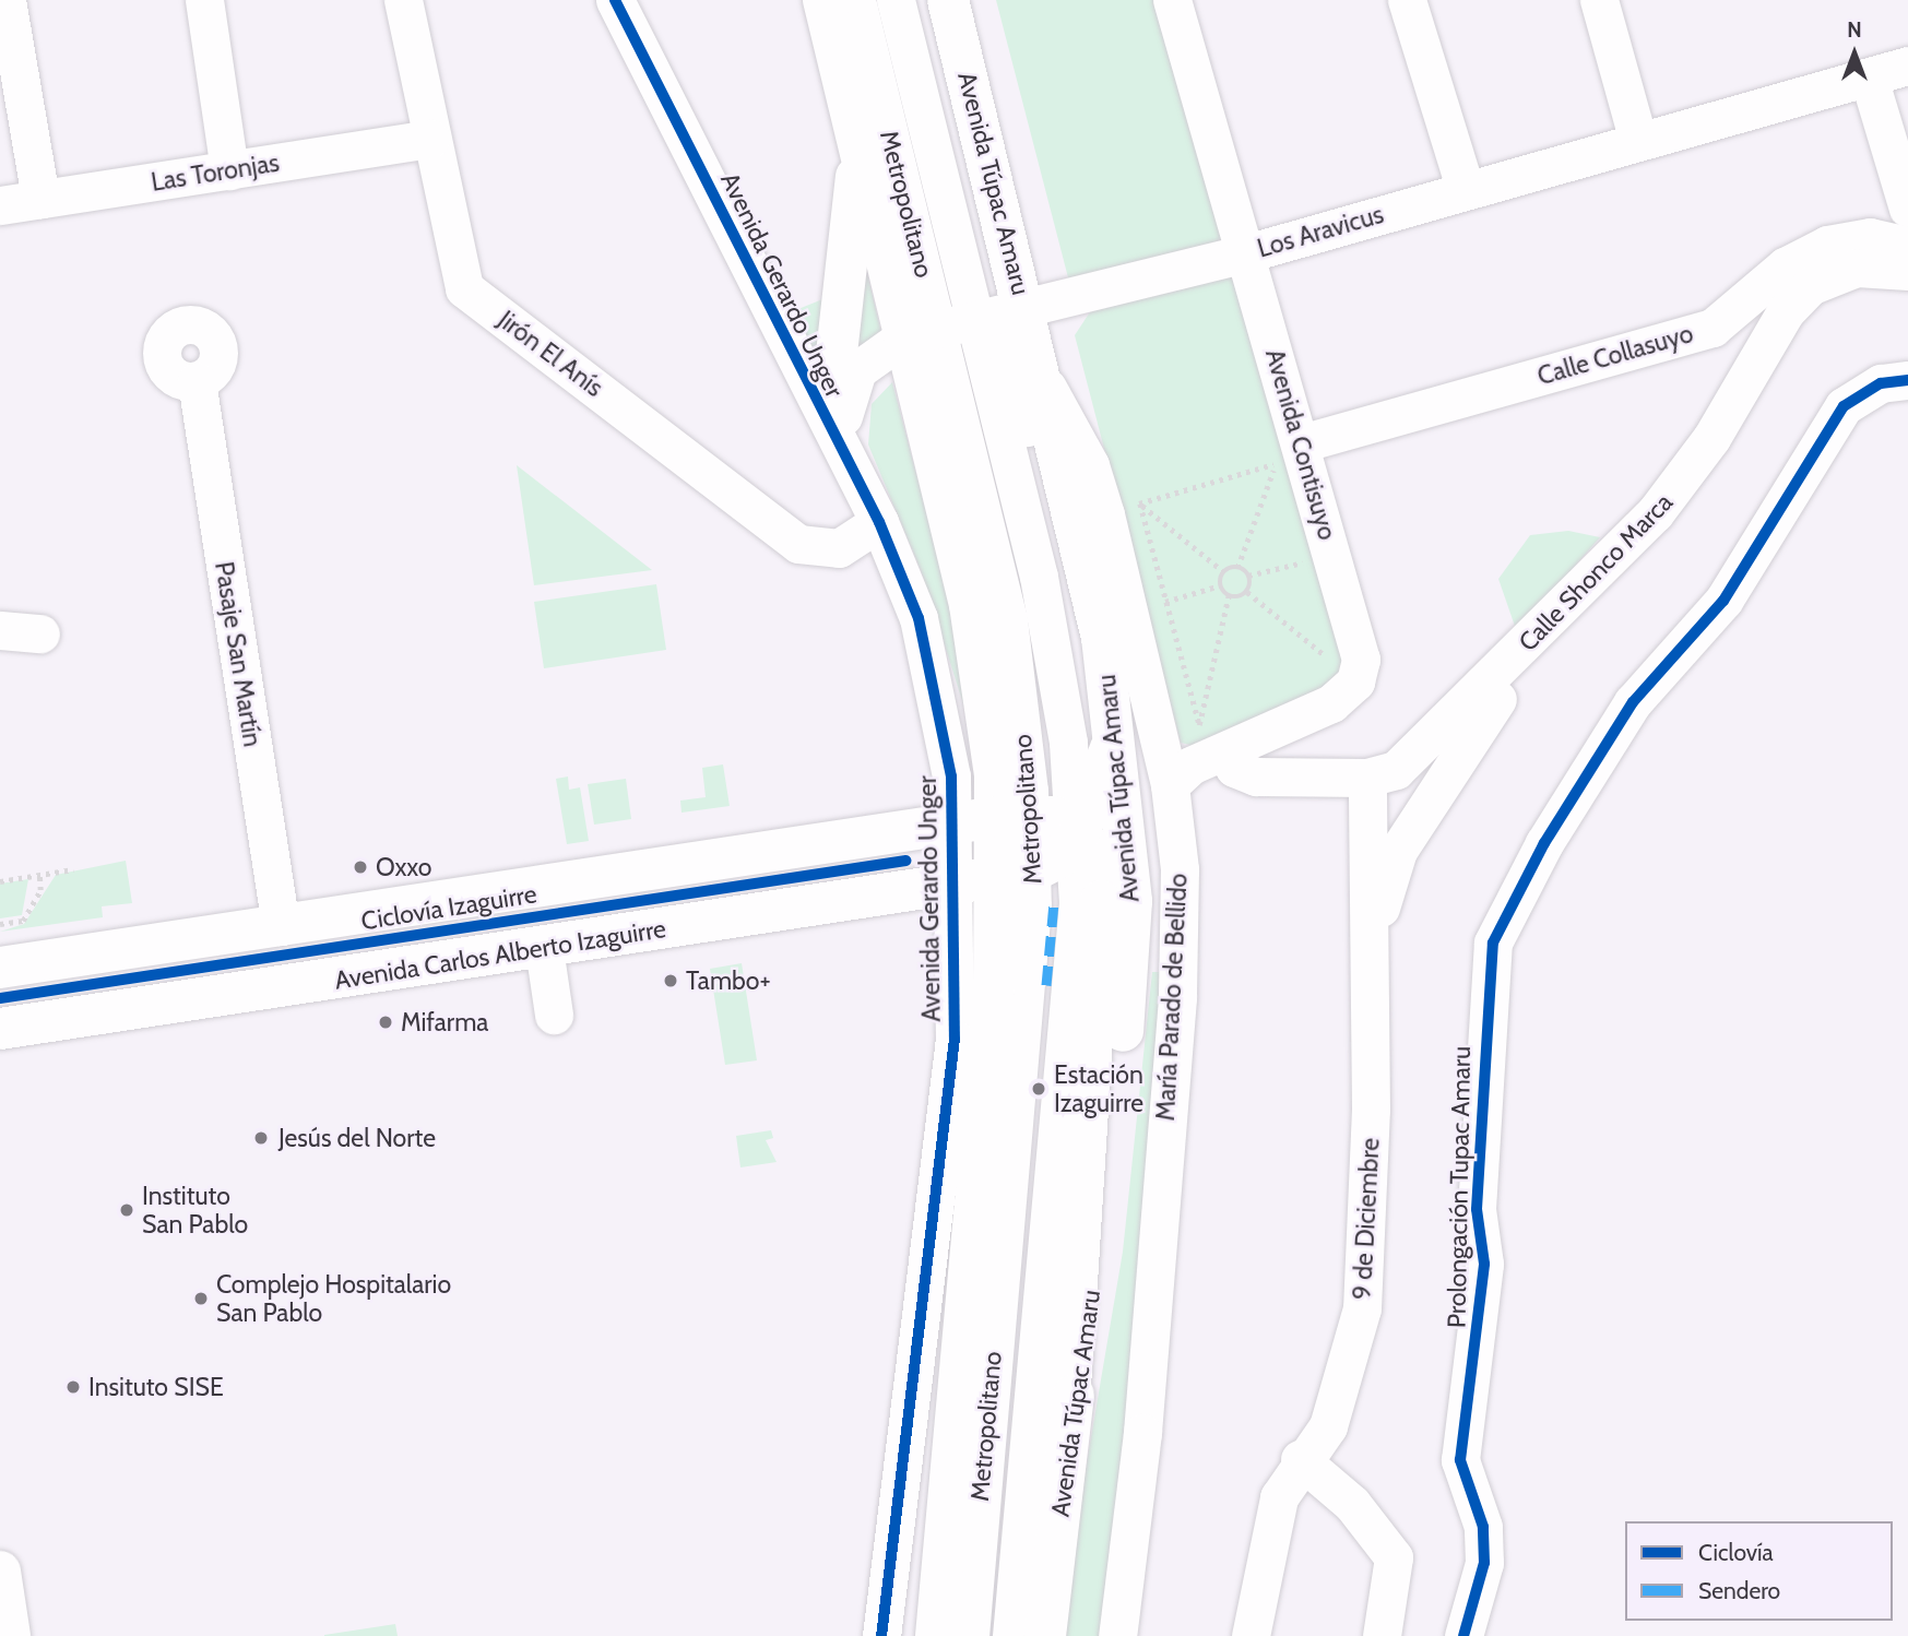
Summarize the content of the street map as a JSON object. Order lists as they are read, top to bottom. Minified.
{"streets":{"main road":["Avenida Túpac Amaru","Avenida Carlos Alberto Izaguirre"],"street":["Las Toronjas","Metropolitano","Los Aravicus","Avenida Gerardo Unger","Jirón El Anís","Calle Collasuyo","Avenida Contisuyo","Calle Shonco Marca","Pasaje San Martín","María Parado de Bellido","Prolongación Tupac Amaru","9 de Diciembre"],"cycle path":["Ciclovía Izaguirre"]},"crossings":[["Las Toronjas","Jirón El Anís"],["Avenida Túpac Amaru","Metropolitano"],["Avenida Túpac Amaru","Los Aravicus"],["Avenida Túpac Amaru","Avenida Carlos Alberto Izaguirre"],["Avenida Túpac Amaru","María Parado de Bellido"],["Metropolitano","Los Aravicus"],["Metropolitano","Avenida Carlos Alberto Izaguirre"],["Los Aravicus","Avenida Contisuyo"],["Avenida Gerardo Unger","Jirón El Anís"],["Avenida Gerardo Unger","Avenida Carlos Alberto Izaguirre"],["Calle Collasuyo","Avenida Contisuyo"],["Avenida Contisuyo","Calle Shonco Marca"],["Avenida Contisuyo","María Parado de Bellido"],["Calle Shonco Marca","9 de Diciembre"]],"places":["Oxxo","Tambo+","Mifarma","Estación Izaguirre","Jesús del Norte","Instituto San Pablo","Complejo Hospitalario San Pablo","Insituto SISE"],"legend":["Ciclovía","Sendero"],"north":"top"}
